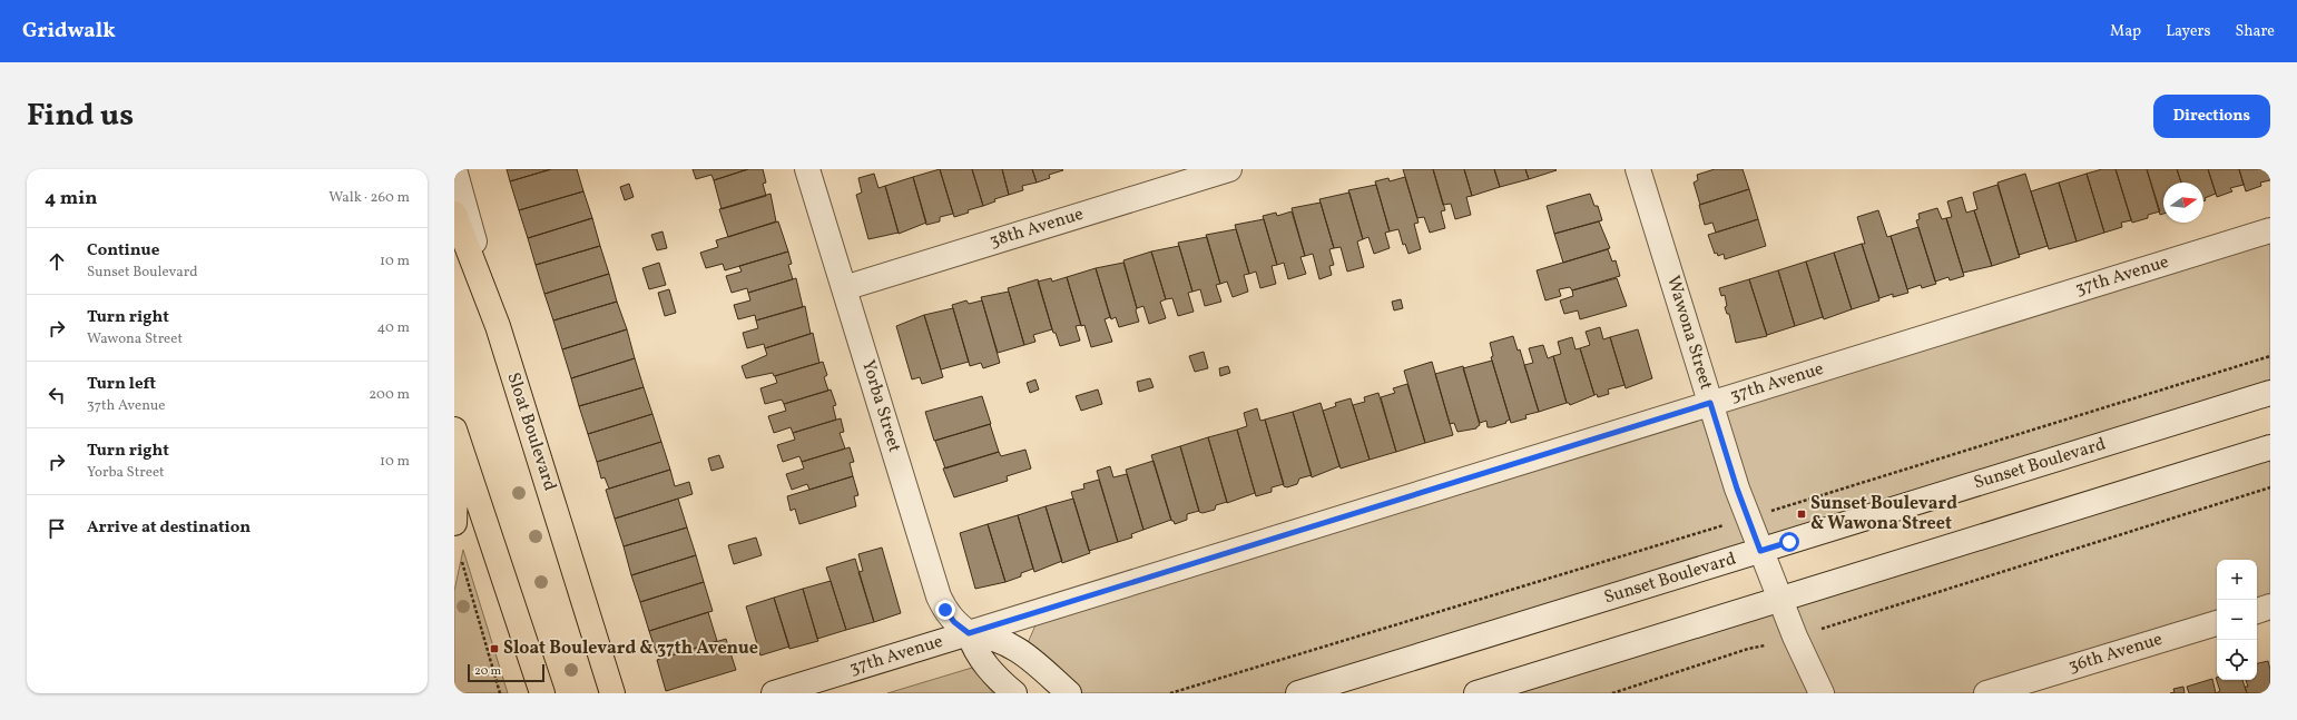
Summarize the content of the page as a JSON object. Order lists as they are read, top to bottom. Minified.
{"streets":{"main road":["Sloat Boulevard"],"street":["38th Avenue","37th Avenue","Wawona Street","Yorba Street","Sunset Boulevard","36th Avenue"]},"crossings":[["38th Avenue","Yorba Street"],["37th Avenue","Wawona Street"],["37th Avenue","Yorba Street"],["Wawona Street","Sunset Boulevard"]],"places":{"transit":["Sunset Boulevard & Wawona Street","Sloat Boulevard & 37th Avenue"]},"scale_bar":"20 m","north":"right","page":{"header":"Gridwalk","nav":["Map","Layers","Share"],"title":"Find us","buttons":"Directions","heading":["4 min","Walk · 260 m"],"list":[["Continue","Sunset Boulevard","10 m"],["Turn right","Wawona Street","40 m"],["Turn left","37th Avenue","200 m"],["Turn right","Yorba Street","10 m"],"Arrive at destination"],"map_buttons":["+","−"],"scale":"20 m"}}
